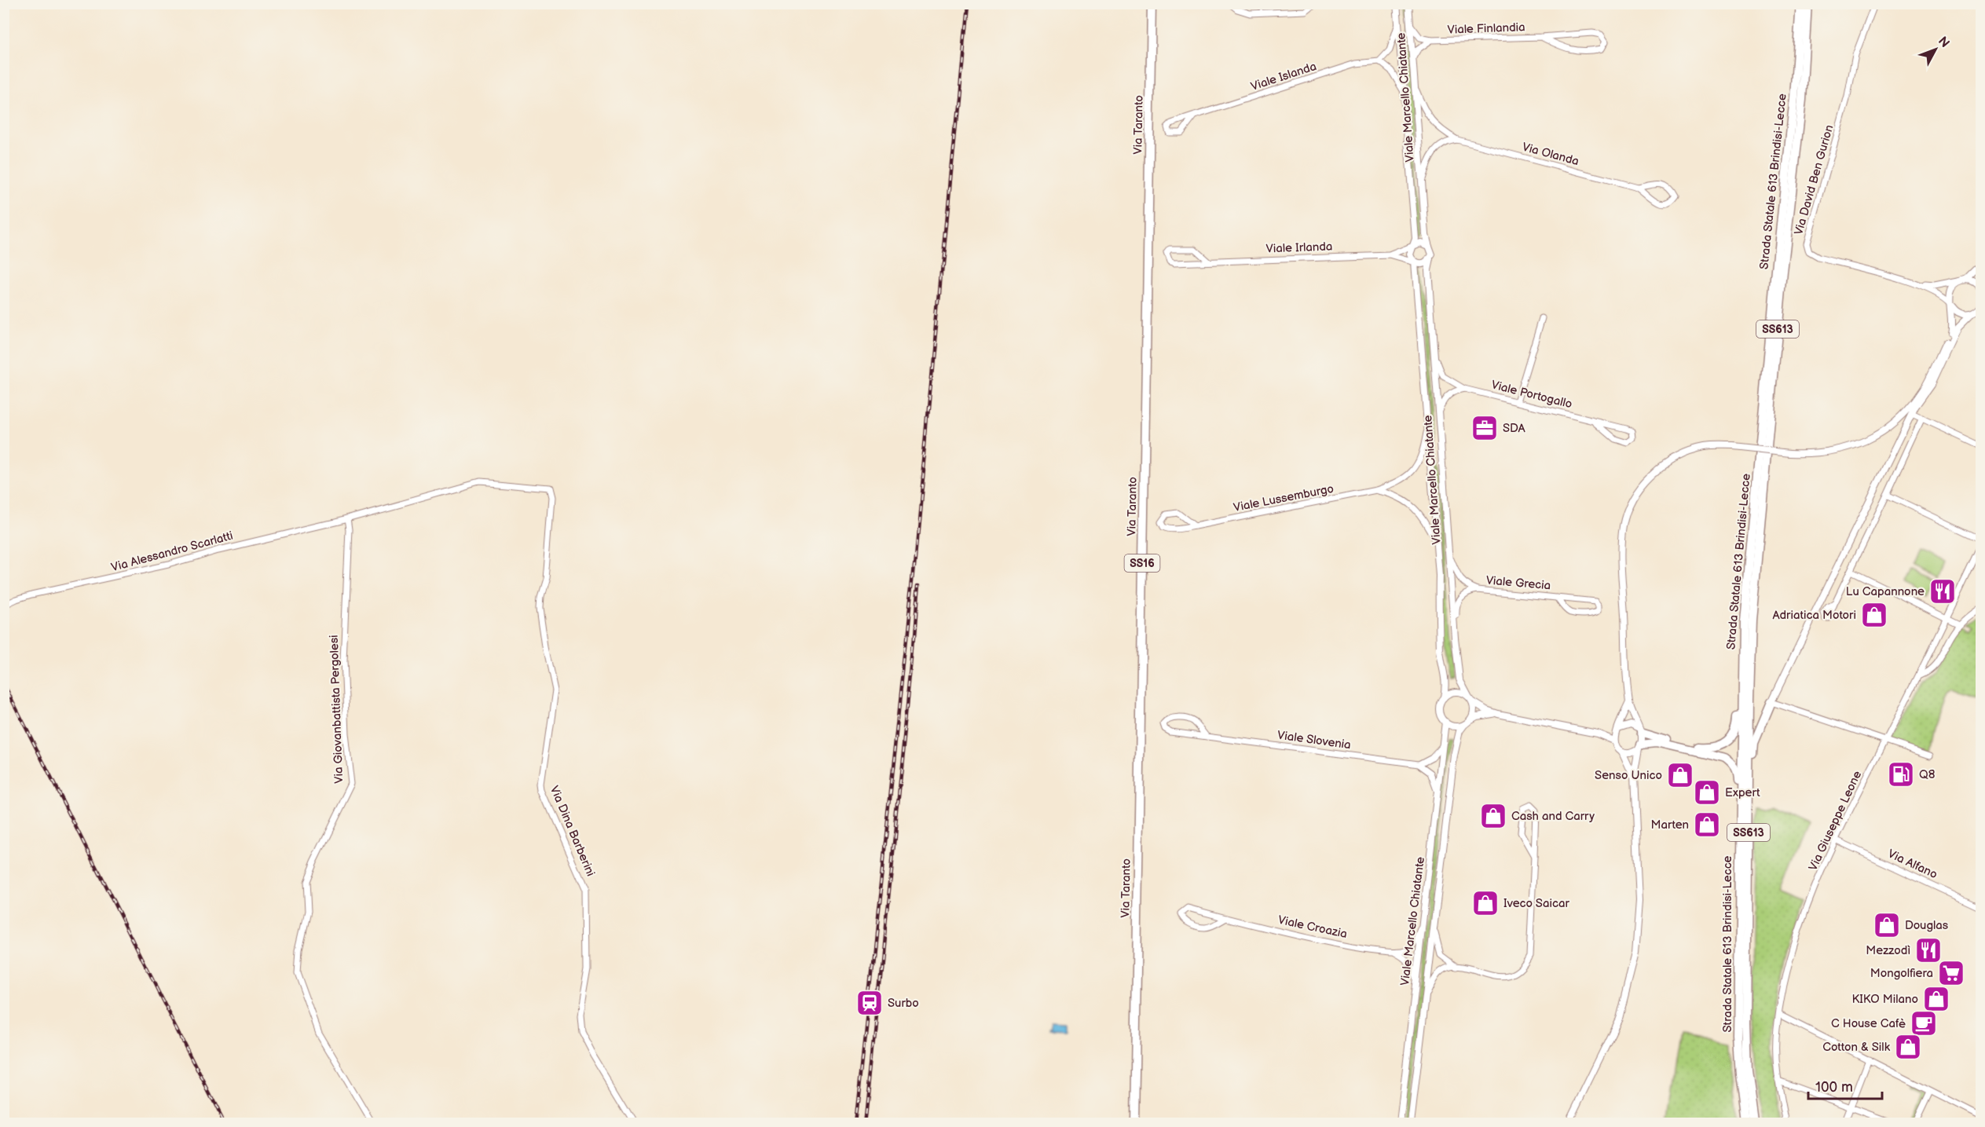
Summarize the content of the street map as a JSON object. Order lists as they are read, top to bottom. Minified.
{"streets":{"main road":["Via Taranto","Strada Statale 613 Brindisi-Lecce","SS613","SS16"],"street":["Viale Finlandia","Viale Islanda","Viale Marcello Chiatante","Via Olanda","Via David Ben Gurion","Viale Irlanda","Viale Portogallo","Viale Lussemburgo","Via Alessandro Scarlatti","Viale Grecia","Via Giovanbattista Pergolesi","Viale Slovenia","Via Giuseppe Leone","Via Dina Barberini","Via Alfano","Viale Croazia"]},"crossings":[["Viale Finlandia","Viale Marcello Chiatante"],["Viale Marcello Chiatante","Via Olanda"],["Viale Marcello Chiatante","Viale Irlanda"],["Viale Marcello Chiatante","Viale Portogallo"],["Viale Marcello Chiatante","Viale Lussemburgo"],["Viale Marcello Chiatante","Viale Grecia"],["Via Alessandro Scarlatti","Via Giovanbattista Pergolesi"],["Via Alessandro Scarlatti","Via Dina Barberini"],["Via Giovanbattista Pergolesi","Via Dina Barberini"],["Via Giuseppe Leone","Via Alfano"]],"places":{"office":["SDA"],"restaurant":["Lu Capannone","Mezzodì"],"shop":["Adriatica Motori","Senso Unico","Expert","Cash and Carry","Marten","Iveco Saicar","Douglas","KIKO Milano","Cotton & Silk"],"fuel station":["Q8"],"supermarket":["Mongolfiera"],"station":["Surbo"],"cafe":["C House Cafè"]},"scale_bar":"100 m","north":"top right"}
